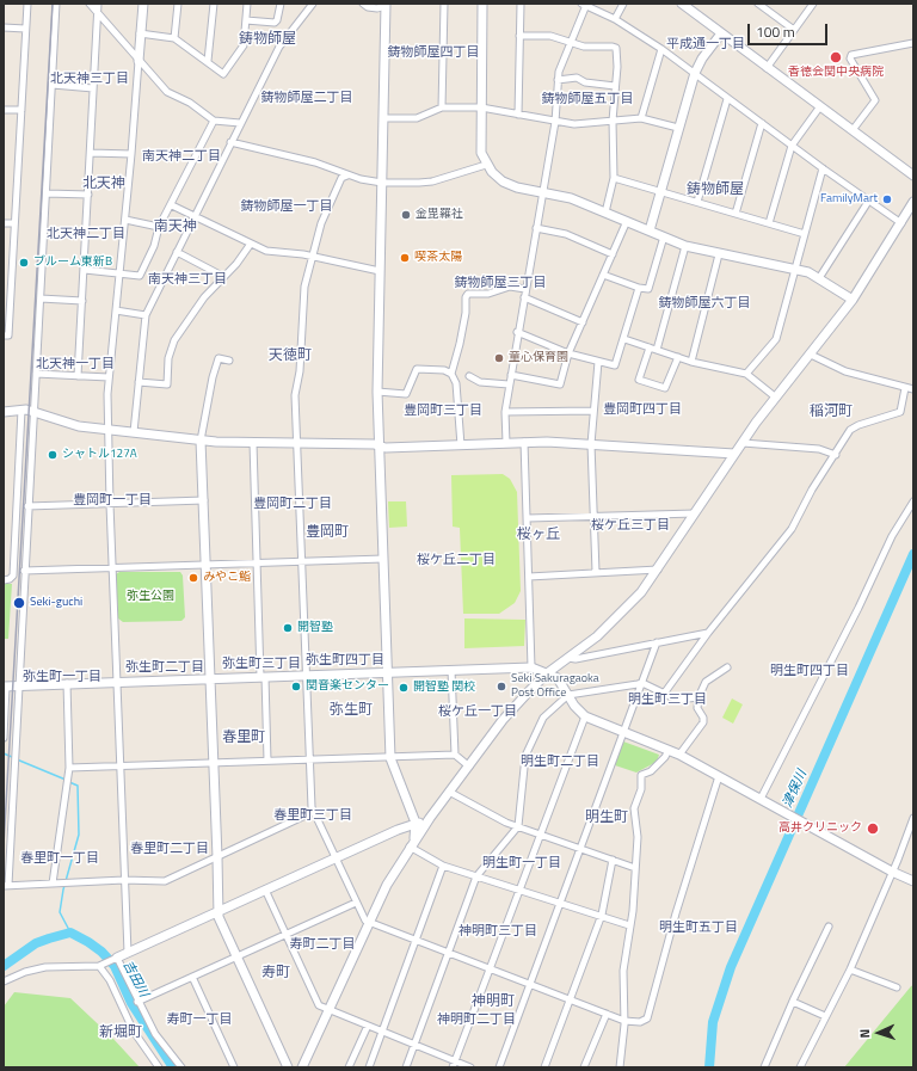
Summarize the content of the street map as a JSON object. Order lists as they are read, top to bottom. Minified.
{"districts":["鋳物師屋","平成通一丁目","鋳物師屋四丁目","北天神三丁目","鋳物師屋二丁目","鋳物師屋五丁目","南天神二丁目","北天神","鋳物師屋","鋳物師屋一丁目","南天神","北天神二丁目","南天神三丁目","鋳物師屋三丁目","鋳物師屋六丁目","天徳町","北天神一丁目","豊岡町四丁目","豊岡町三丁目","稲河町","豊岡町一丁目","豊岡町二丁目","桜ケ丘三丁目","豊岡町","桜ヶ丘","桜ケ丘二丁目","弥生町四丁目","弥生町三丁目","弥生町二丁目","明生町四丁目","弥生町一丁目","明生町三丁目","弥生町","桜ケ丘一丁目","春里町","明生町二丁目","春里町三丁目","明生町","春里町二丁目","春里町一丁目","明生町一丁目","明生町五丁目","神明町三丁目","寿町二丁目","寿町","神明町","寿町一丁目","神明町二丁目","新堀町"],"water":["津保川","吉田川"],"parks":["弥生公園"],"places":["香徳会関中央病院","FamilyMart","金毘羅社","喫茶太陽","ブルーム東新B","童心保育園","シャトル127A","みやこ鮨","Seki-guchi","開智塾","関音楽センター","Seki Sakuragaoka Post Office","開智塾 関校","高井クリニック"],"scale_bar":"100 m","north":"left"}
